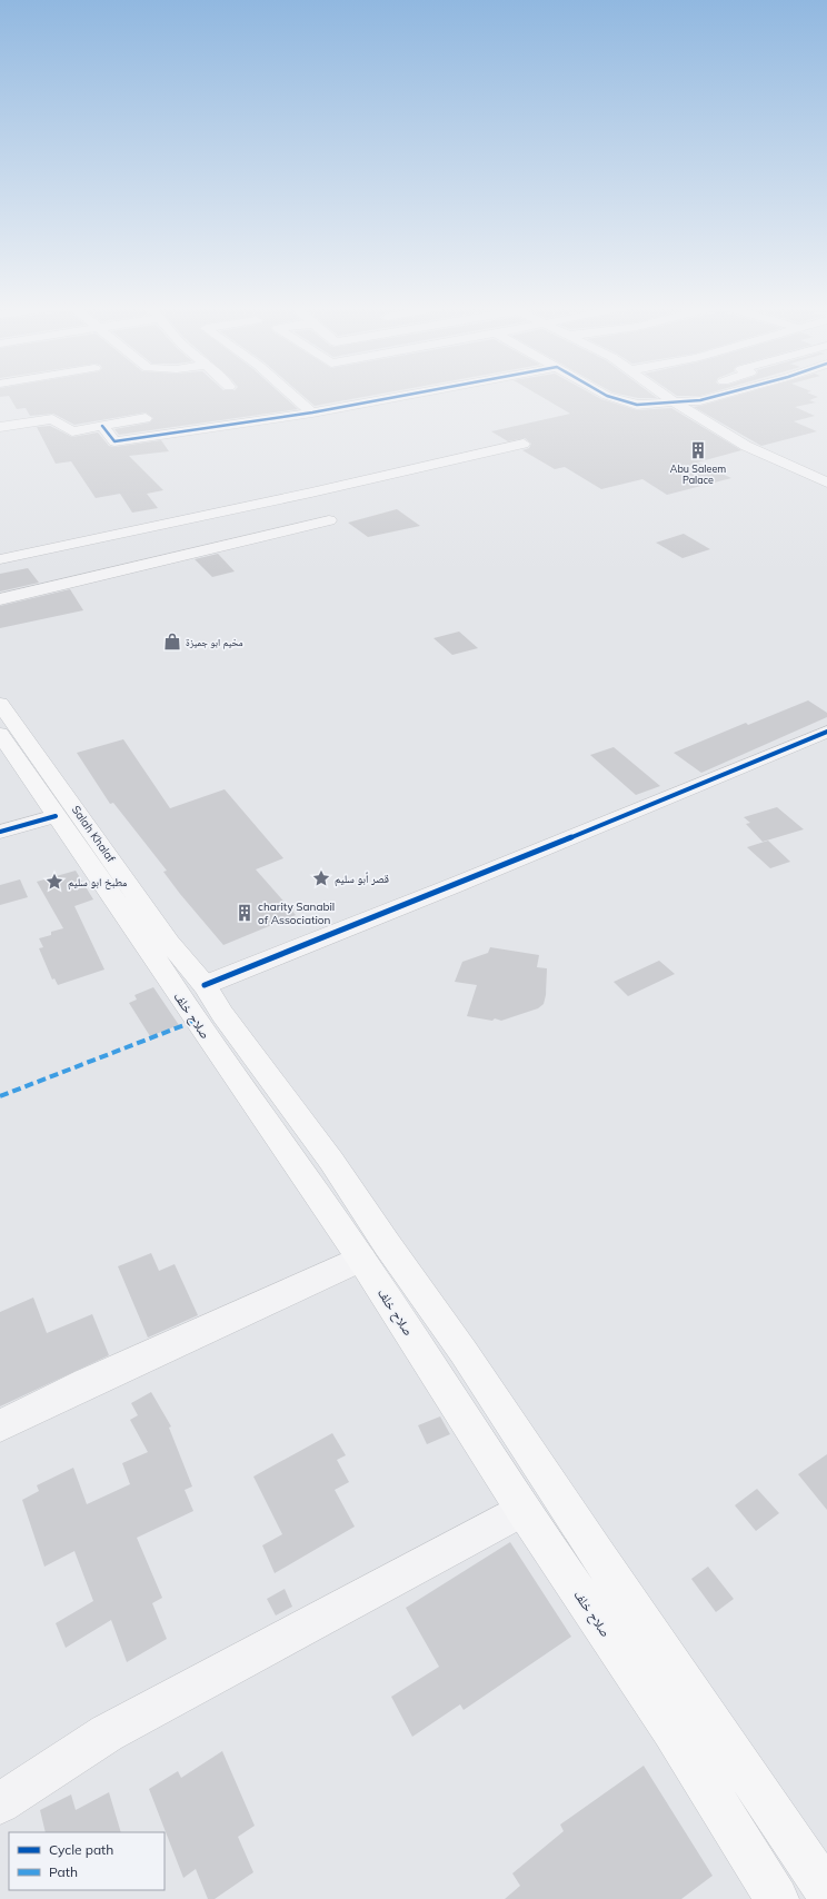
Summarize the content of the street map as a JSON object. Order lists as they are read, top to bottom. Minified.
{"streets":{"main road":["Salah Khalaf","صلاح خلف"]},"places":{"building":["Abu Saleem Palace","charity Sanabil of Association"],"shop":["مخيم ابو جميزة"],"place":["قصر أبو سليم","مطبخ ابو سليم"]},"legend":["Cycle path","Path"]}
